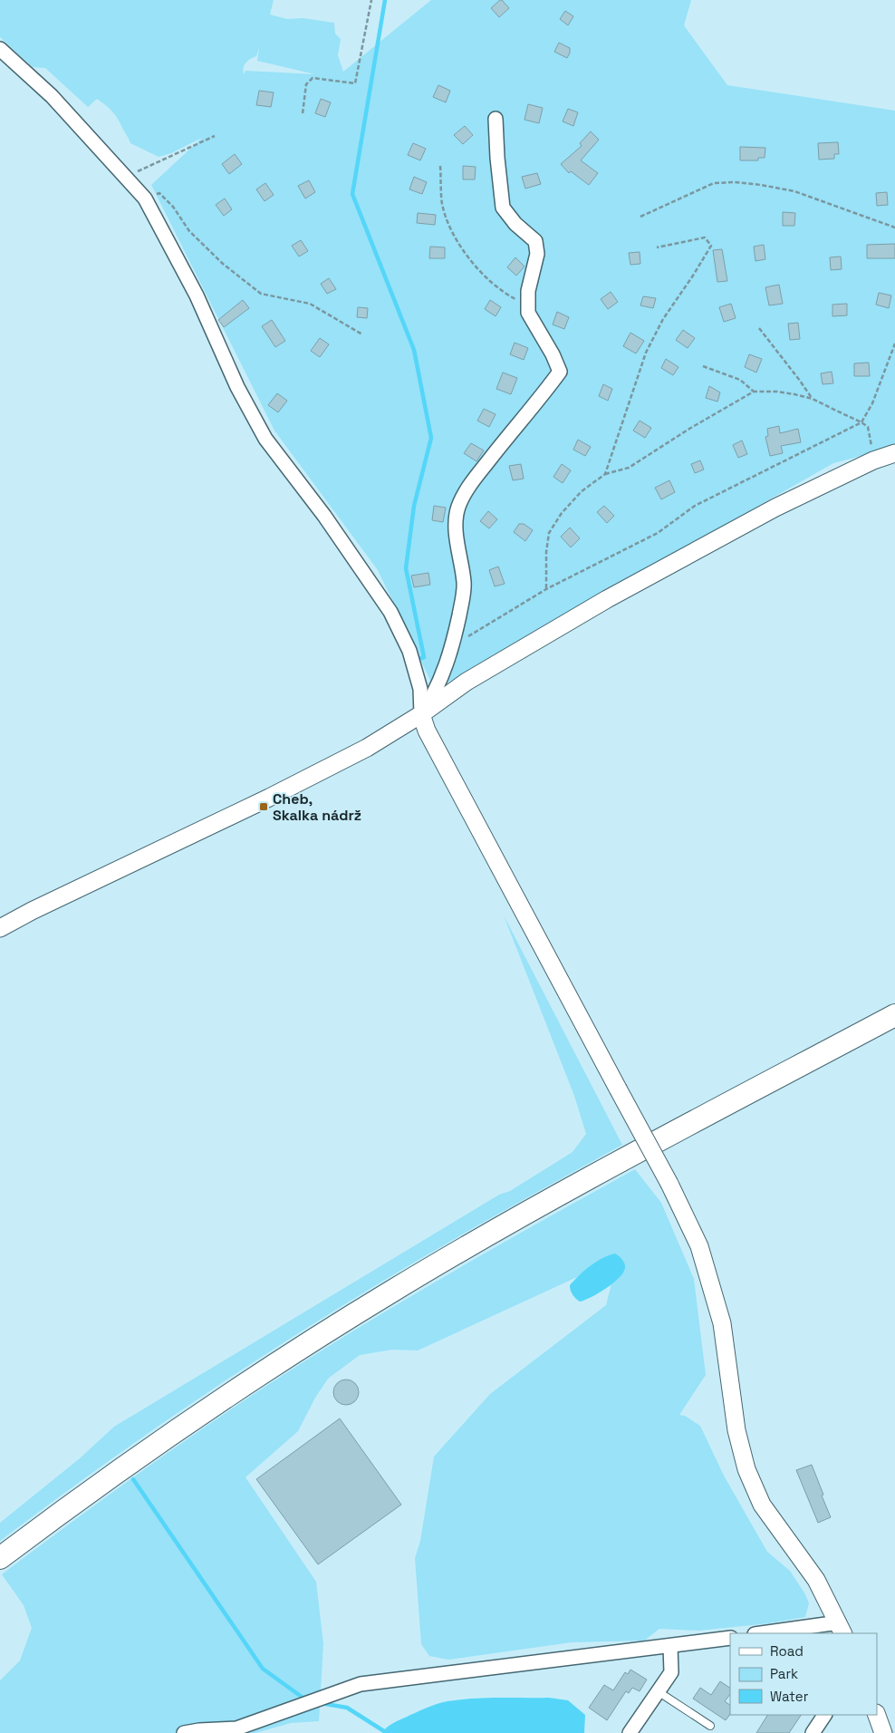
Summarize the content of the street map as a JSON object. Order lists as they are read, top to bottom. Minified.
{"places":{"transit":["Cheb, Skalka nádrž"]},"legend":["Road","Park","Water"]}
